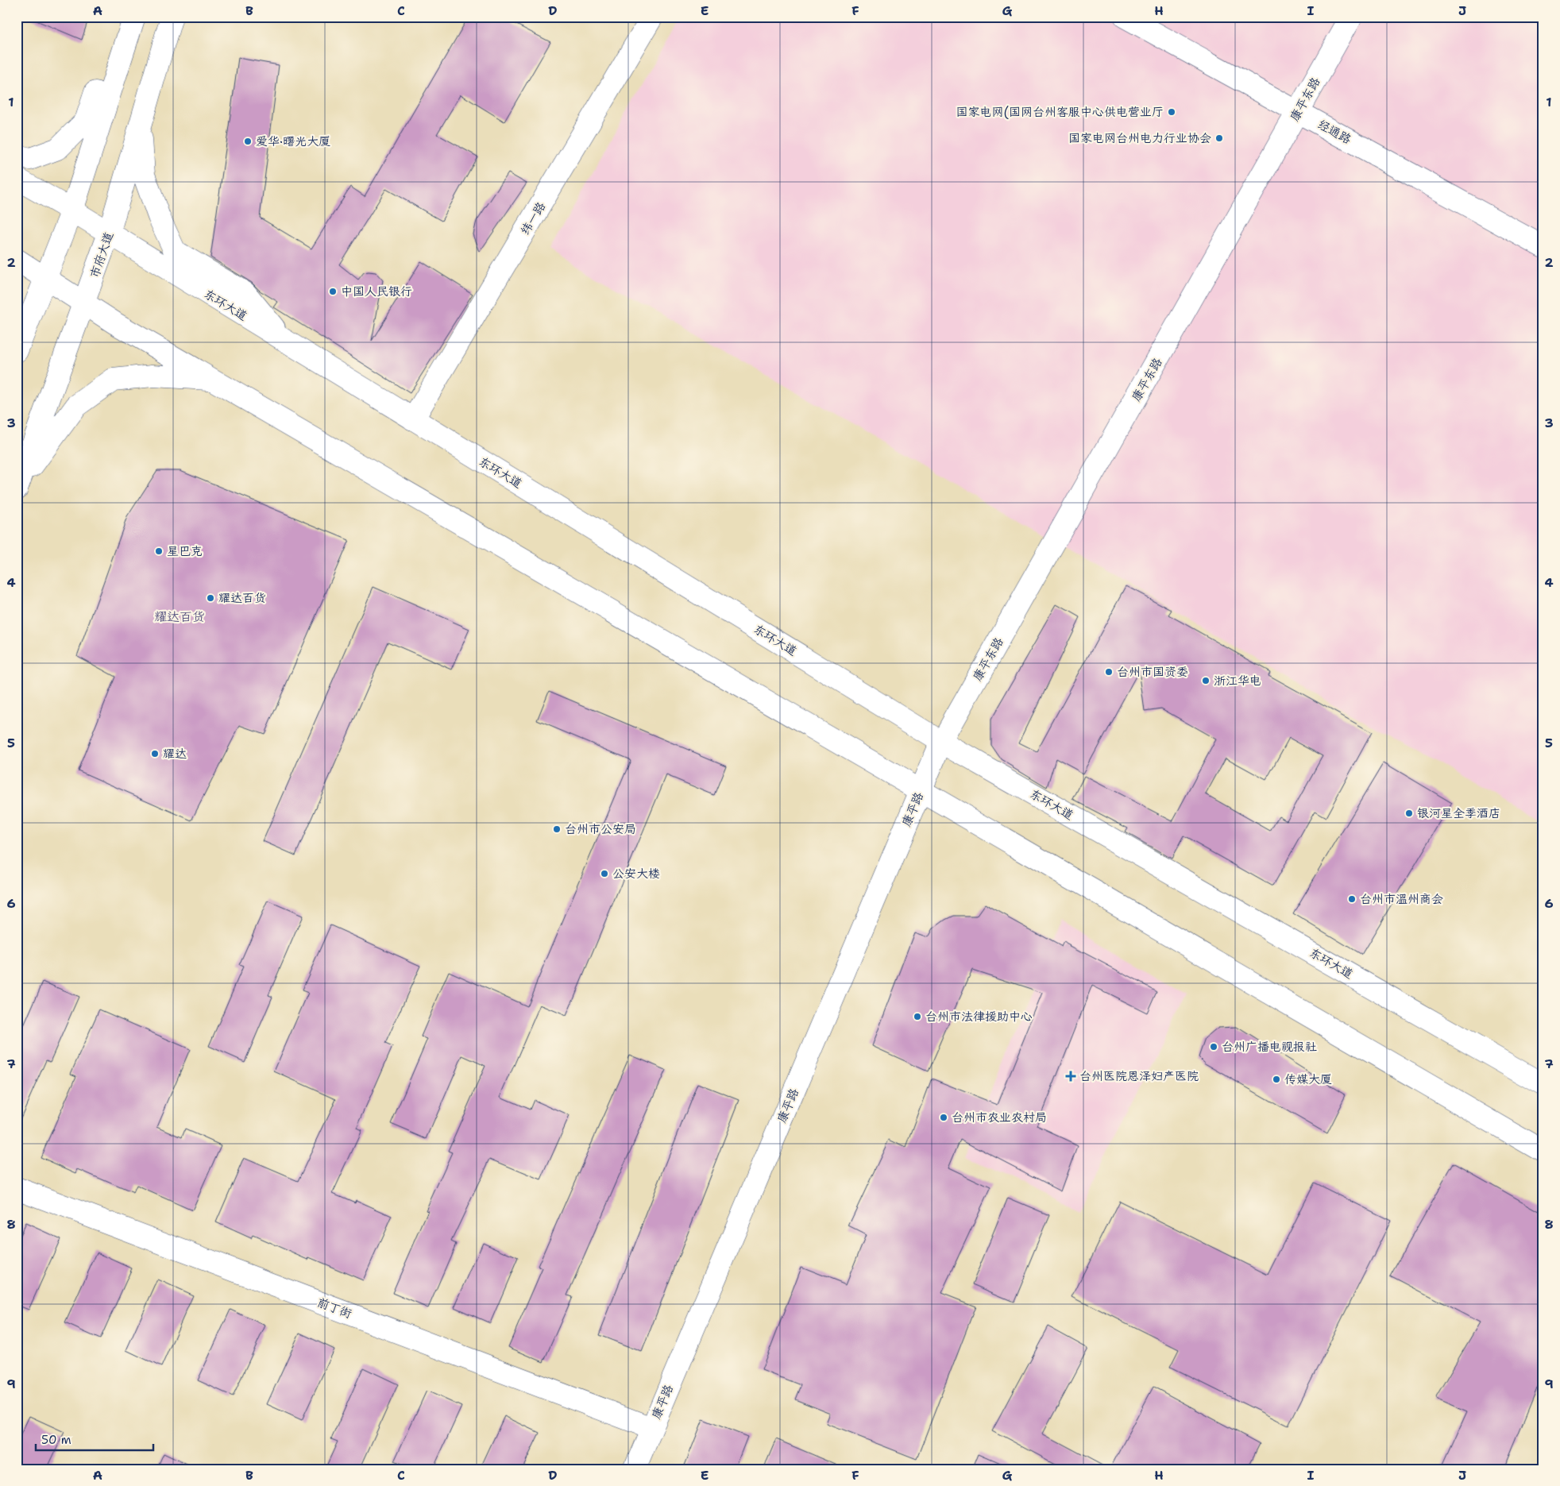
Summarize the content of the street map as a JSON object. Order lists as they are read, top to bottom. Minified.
{"streets":{"main road":["康平东路","经通路","纬一路","市府大道","东环大道","康平路","前丁街"]},"crossings":[["康平东路","经通路"],["康平东路","东环大道"],["康平东路","康平路"],["纬一路","东环大道"],["市府大道","东环大道"],["东环大道","康平路"],["康平路","前丁街"]],"districts":["耀达百货"],"places":{"other":["国家电网(国网台州客服中心供电营业厅","国家电网台州电力行业协会","爱华·曙光大厦","中国人民银行","星巴克","耀达百货","台州市国资委","浙江华电","耀达","银河星全季酒店","台州市公安局","公安大楼","台州市温州商会","台州市法律援助中心","台州广播电视报社","传媒大厦","台州市农业农村局"],"health":["台州医院恩泽妇产医院"]},"scale_bar":"50 m","grid":{"columns":["A","B","C","D","E","F","G","H","I","J"],"rows":["1","2","3","4","5","6","7","8","9"]}}
